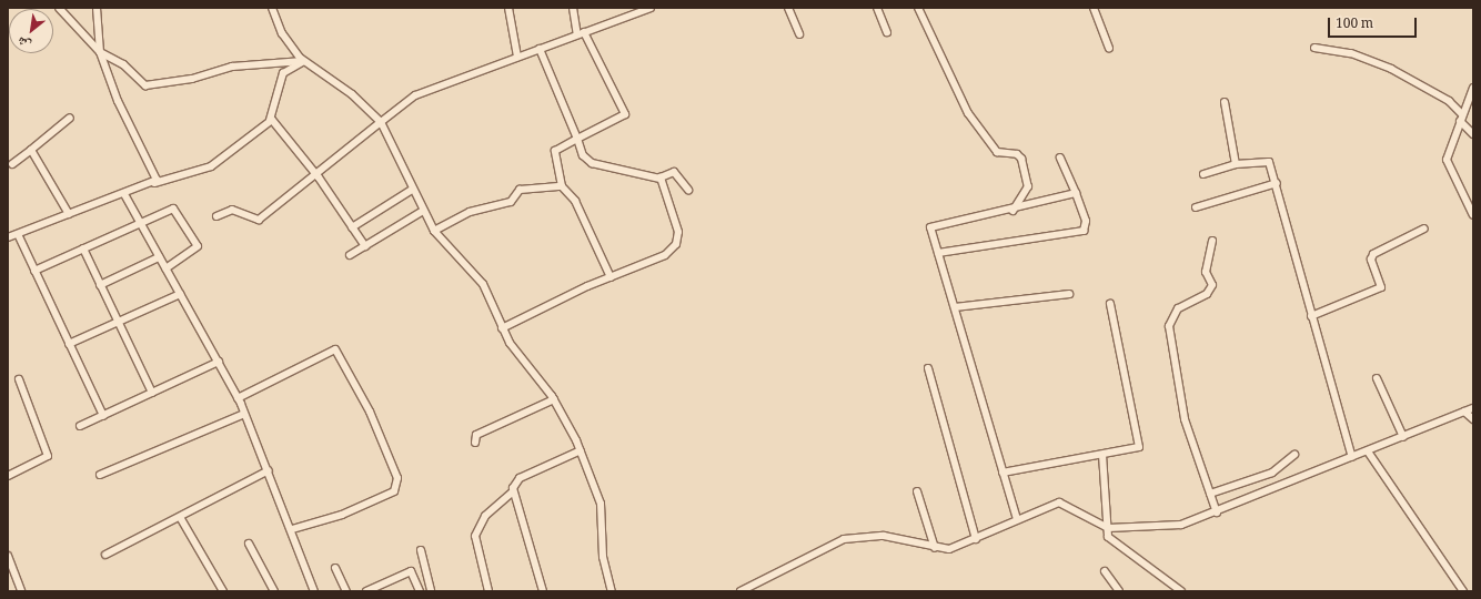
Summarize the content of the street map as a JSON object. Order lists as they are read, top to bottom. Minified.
{"scale_bar":"100 m","north":"bottom left"}
